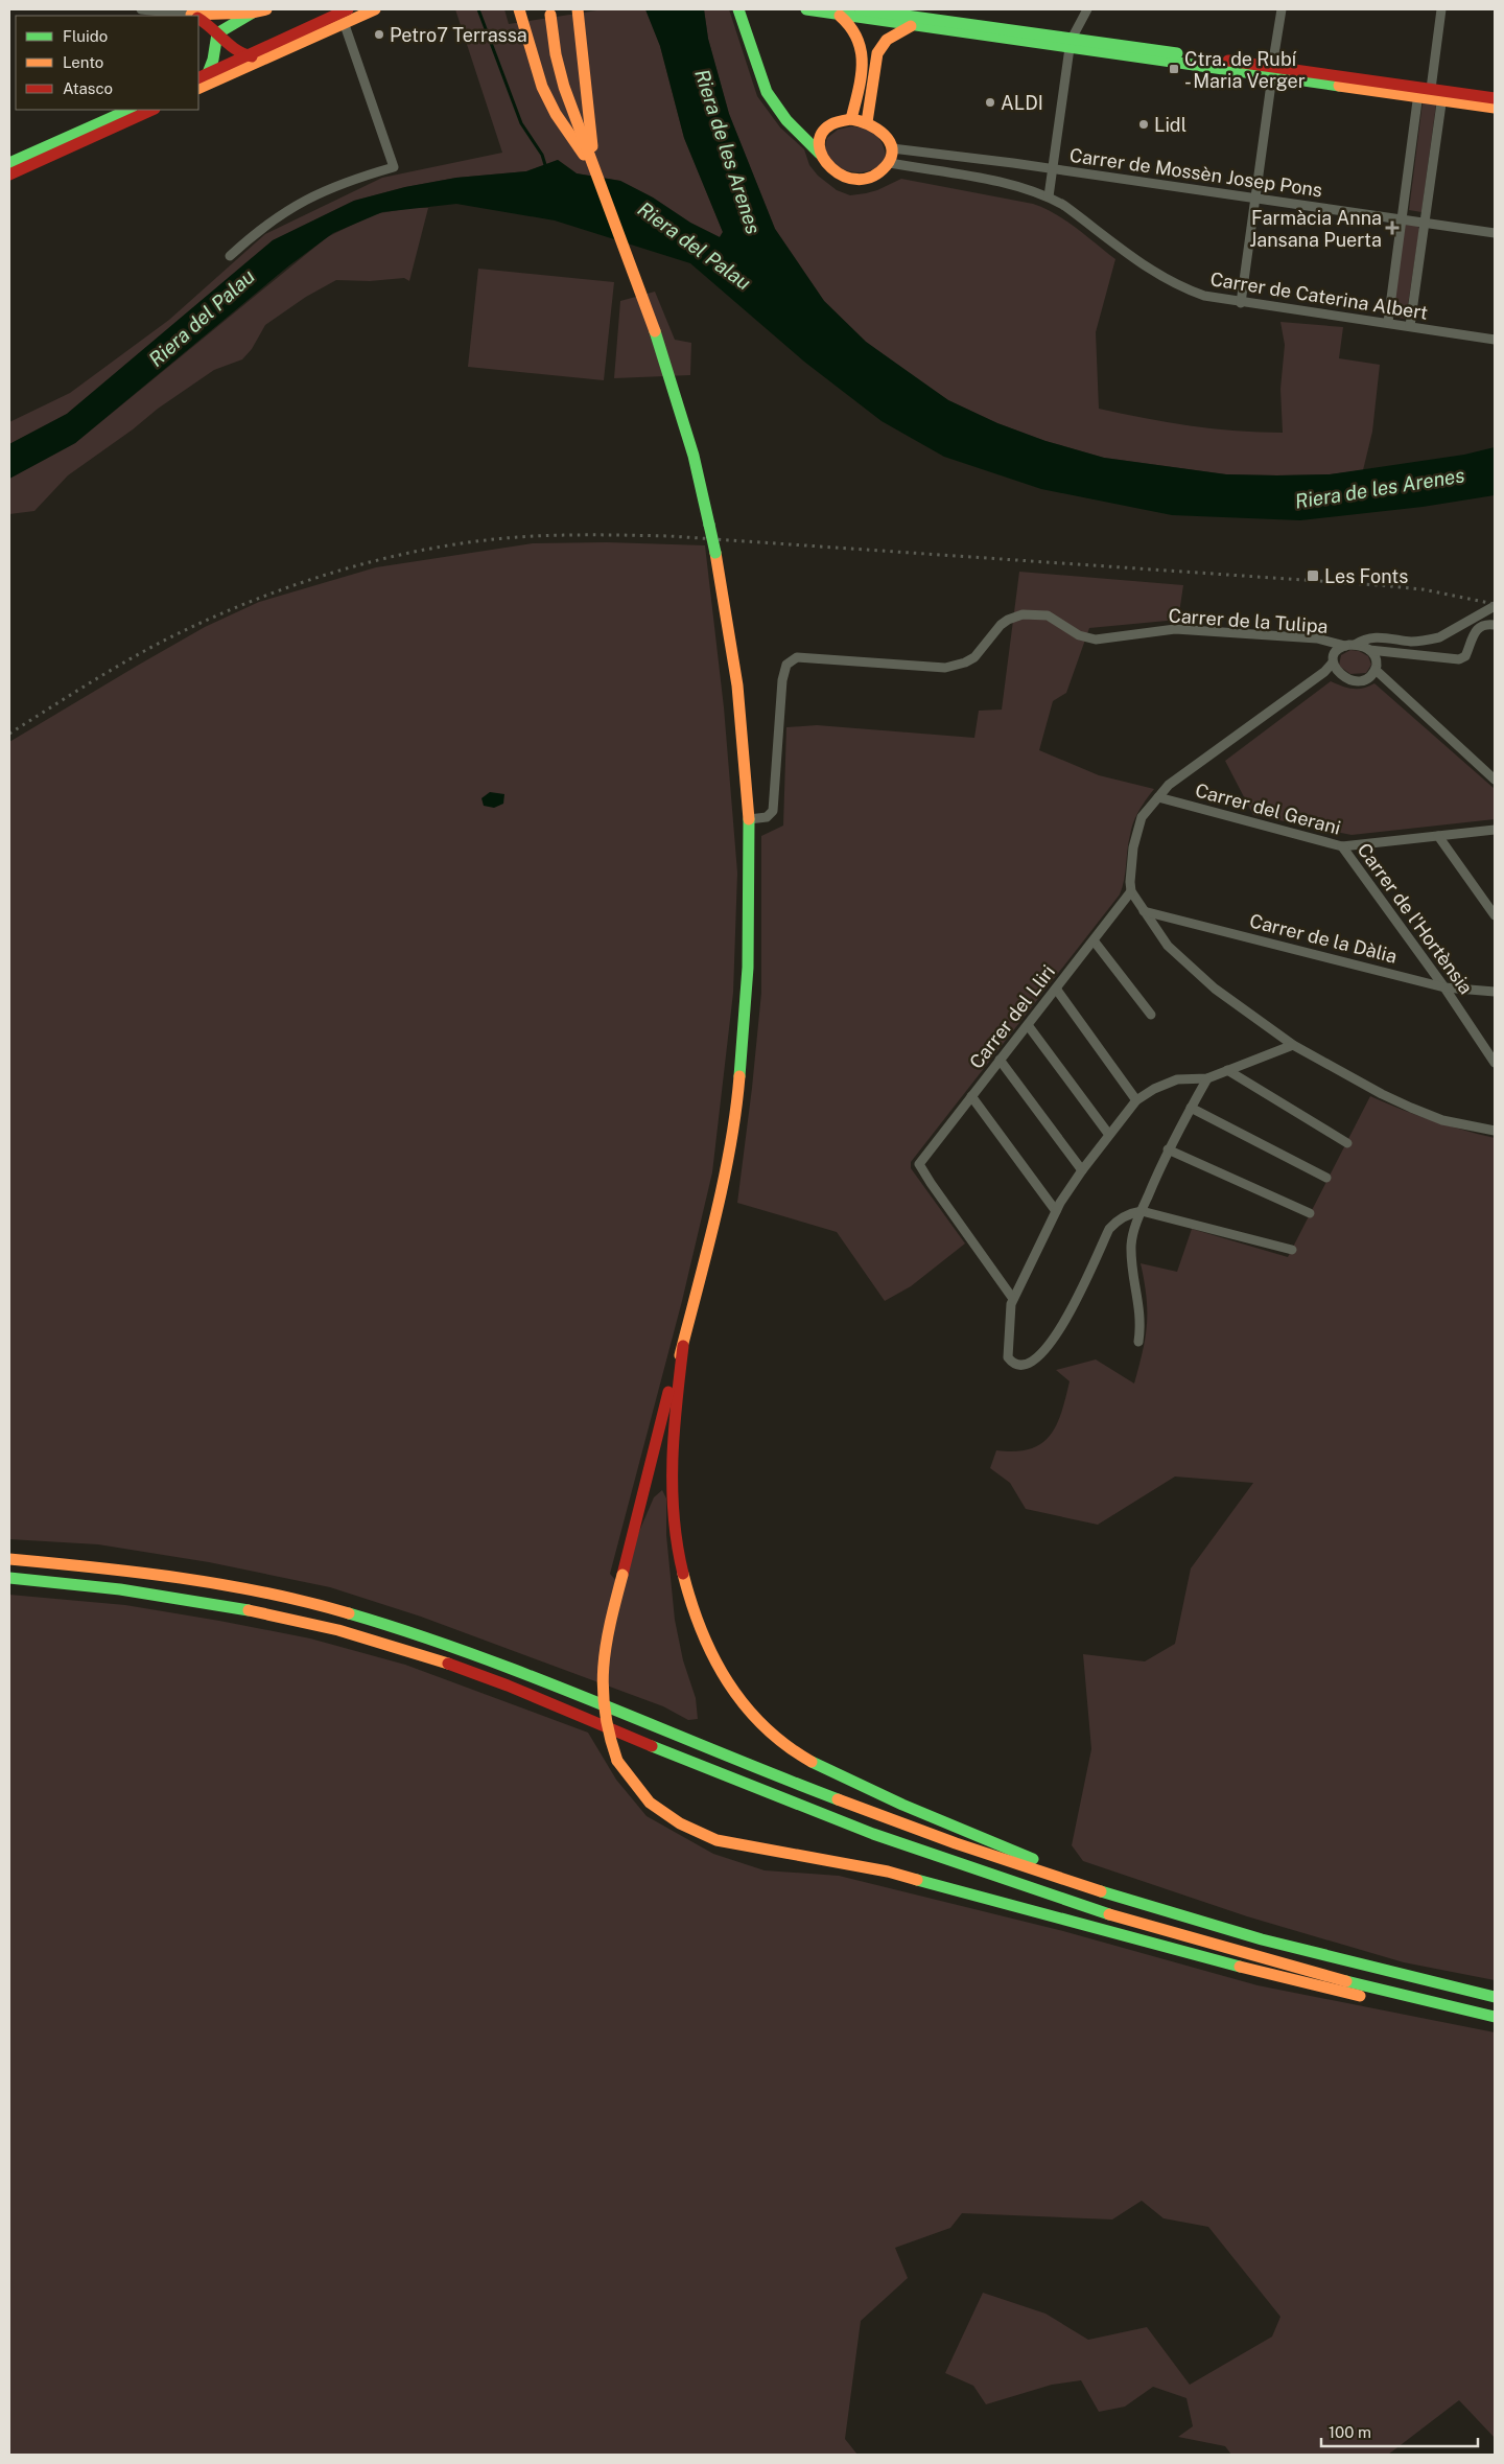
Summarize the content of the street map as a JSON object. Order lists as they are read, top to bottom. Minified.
{"streets":{"street":["Carrer de Mossèn Josep Pons","Carrer de Caterina Albert","Carrer de la Tulipa","Carrer del Gerani","Carrer de l'Hortènsia","Carrer de la Dàlia","Carrer del Lliri"]},"crossings":[["Carrer de Mossèn Josep Pons","Carrer de Caterina Albert"],["Carrer del Gerani","Carrer de l'Hortènsia"],["Carrer de l'Hortènsia","Carrer de la Dàlia"]],"water":["Riera de les Arenes","Riera del Palau"],"places":{"other":["Petro7 Terrassa","ALDI","Lidl"],"transit":["Ctra. de Rubí - Maria Verger","Les Fonts"],"health":["Farmàcia Anna Jansana Puerta"]},"legend":["Fluido","Lento","Atasco"],"scale_bar":"100 m"}
